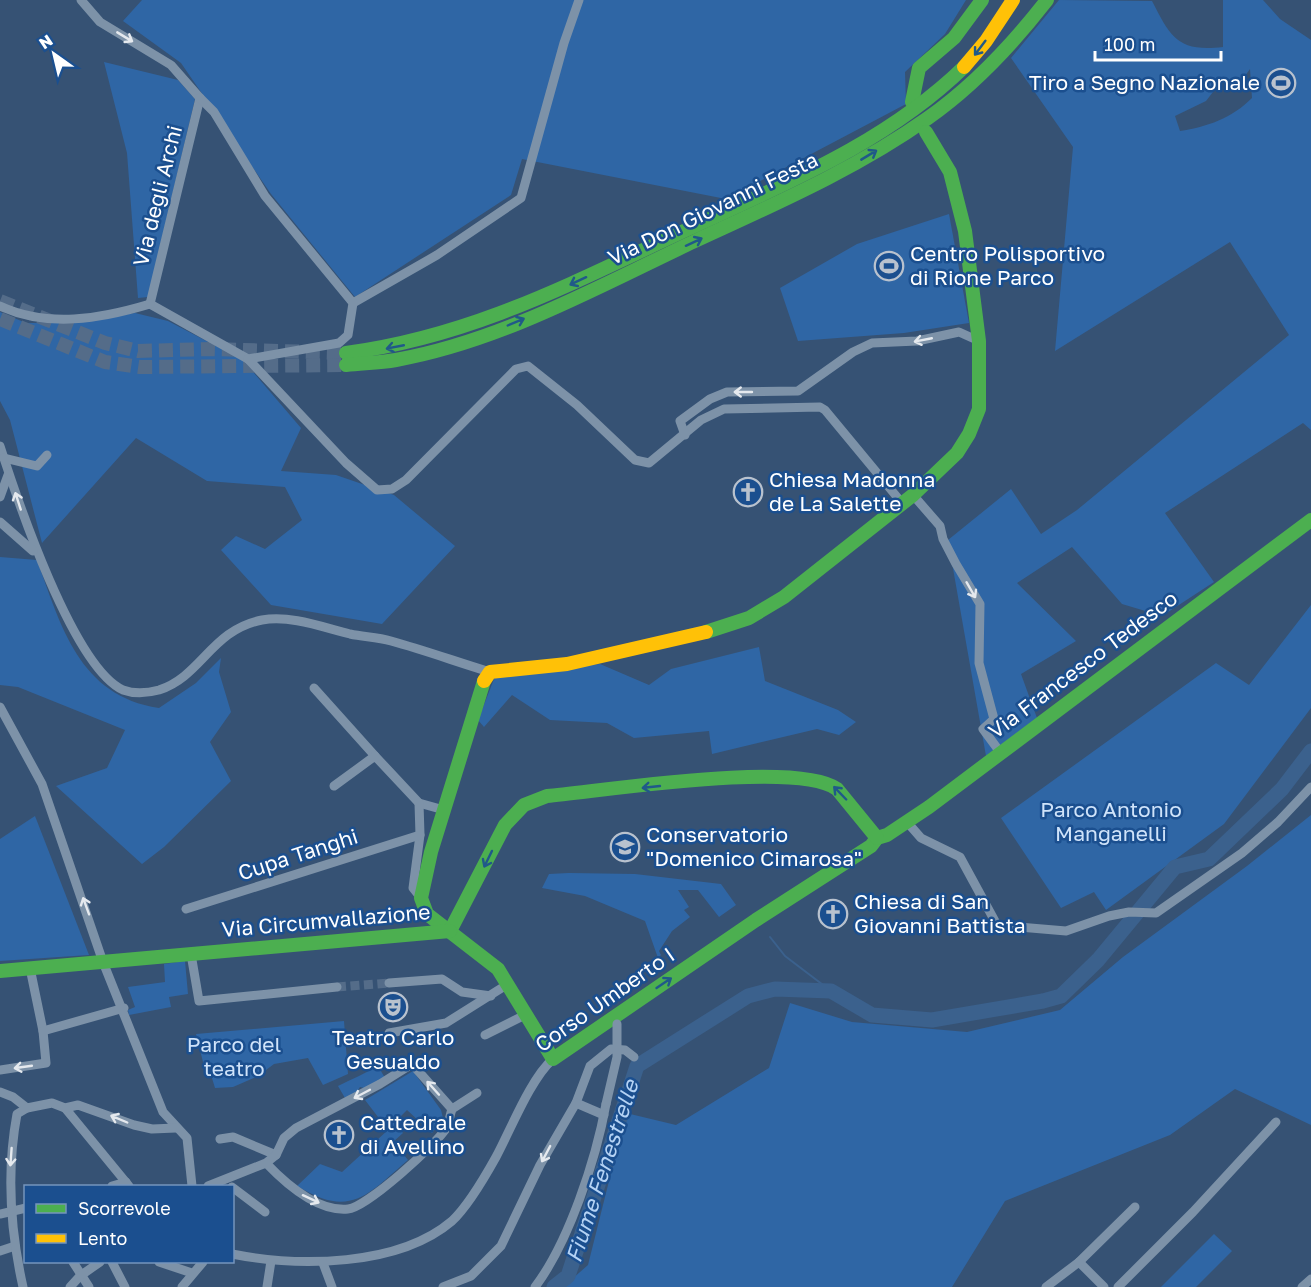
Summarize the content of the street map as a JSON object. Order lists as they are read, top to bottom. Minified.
{"streets":{"street":["Via degli Archi","Via Don Giovanni Festa","Via Francesco Tedesco","Cupa Tanghi","Via Circumvallazione","Corso Umberto I"]},"crossings":[["Via Francesco Tedesco","Via Circumvallazione"],["Via Francesco Tedesco","Corso Umberto I"],["Via Circumvallazione","Corso Umberto I"]],"one_way":["Via Circumvallazione","Corso Umberto I"],"water":["Fiume Fenestrelle"],"parks":["Parco Antonio Manganelli","Parco del teatro"],"places":{"sports":["Tiro a Segno Nazionale","Centro Polisportivo di Rione Parco"],"church":["Chiesa Madonna de La Salette","Chiesa di San Giovanni Battista","Cattedrale di Avellino"],"school or university":["Conservatorio \"Domenico Cimarosa\""],"theatre":["Teatro Carlo Gesualdo"]},"legend":["Scorrevole","Lento"],"scale_bar":"100 m","north":"top left"}
